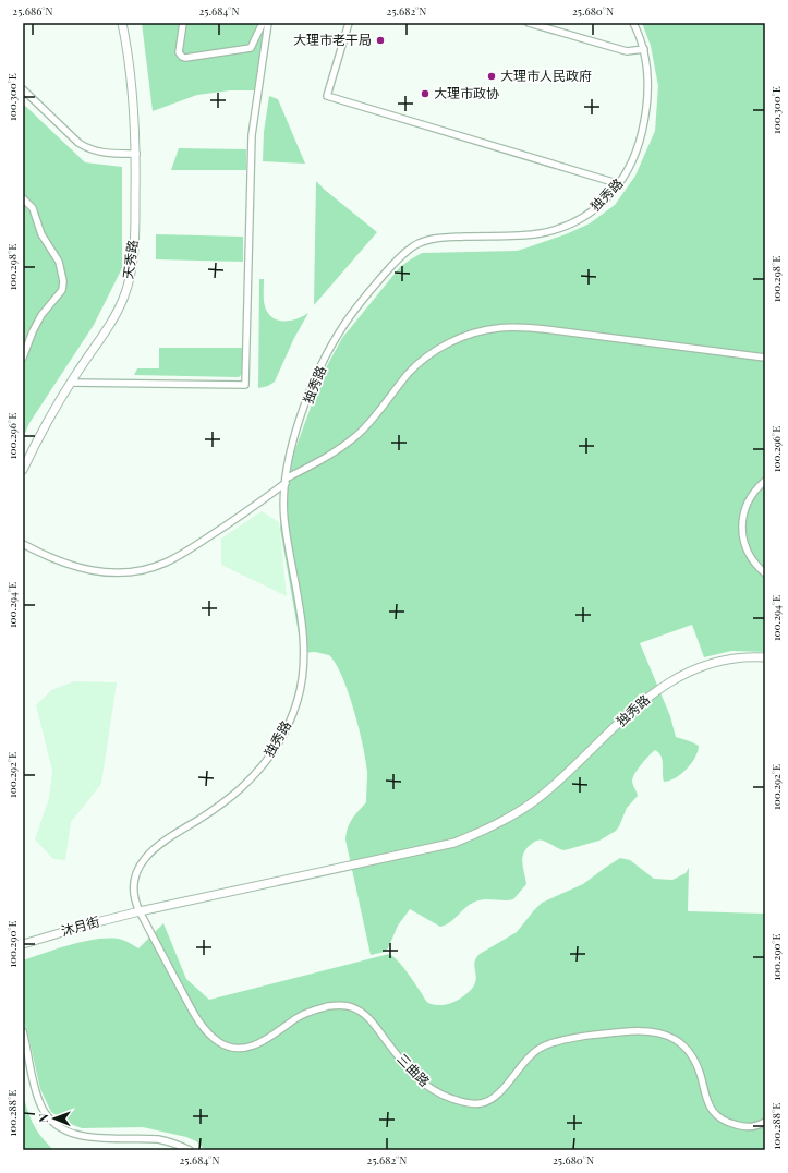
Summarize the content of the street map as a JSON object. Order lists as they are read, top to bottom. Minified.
{"streets":{"main road":["独秀路","天秀路","沐月街"],"street":["三曲路"]},"crossings":[["独秀路","沐月街"],["独秀路","三曲路"],["沐月街","三曲路"]],"places":["大理市老干局","大理市人民政府","大理市政协"],"north":"left","coordinates":["25.686°N","25.684°N","25.682°N","25.680°N","100.300°E","100.298°E","100.296°E","100.294°E","100.292°E","100.290°E","100.288°E"]}
